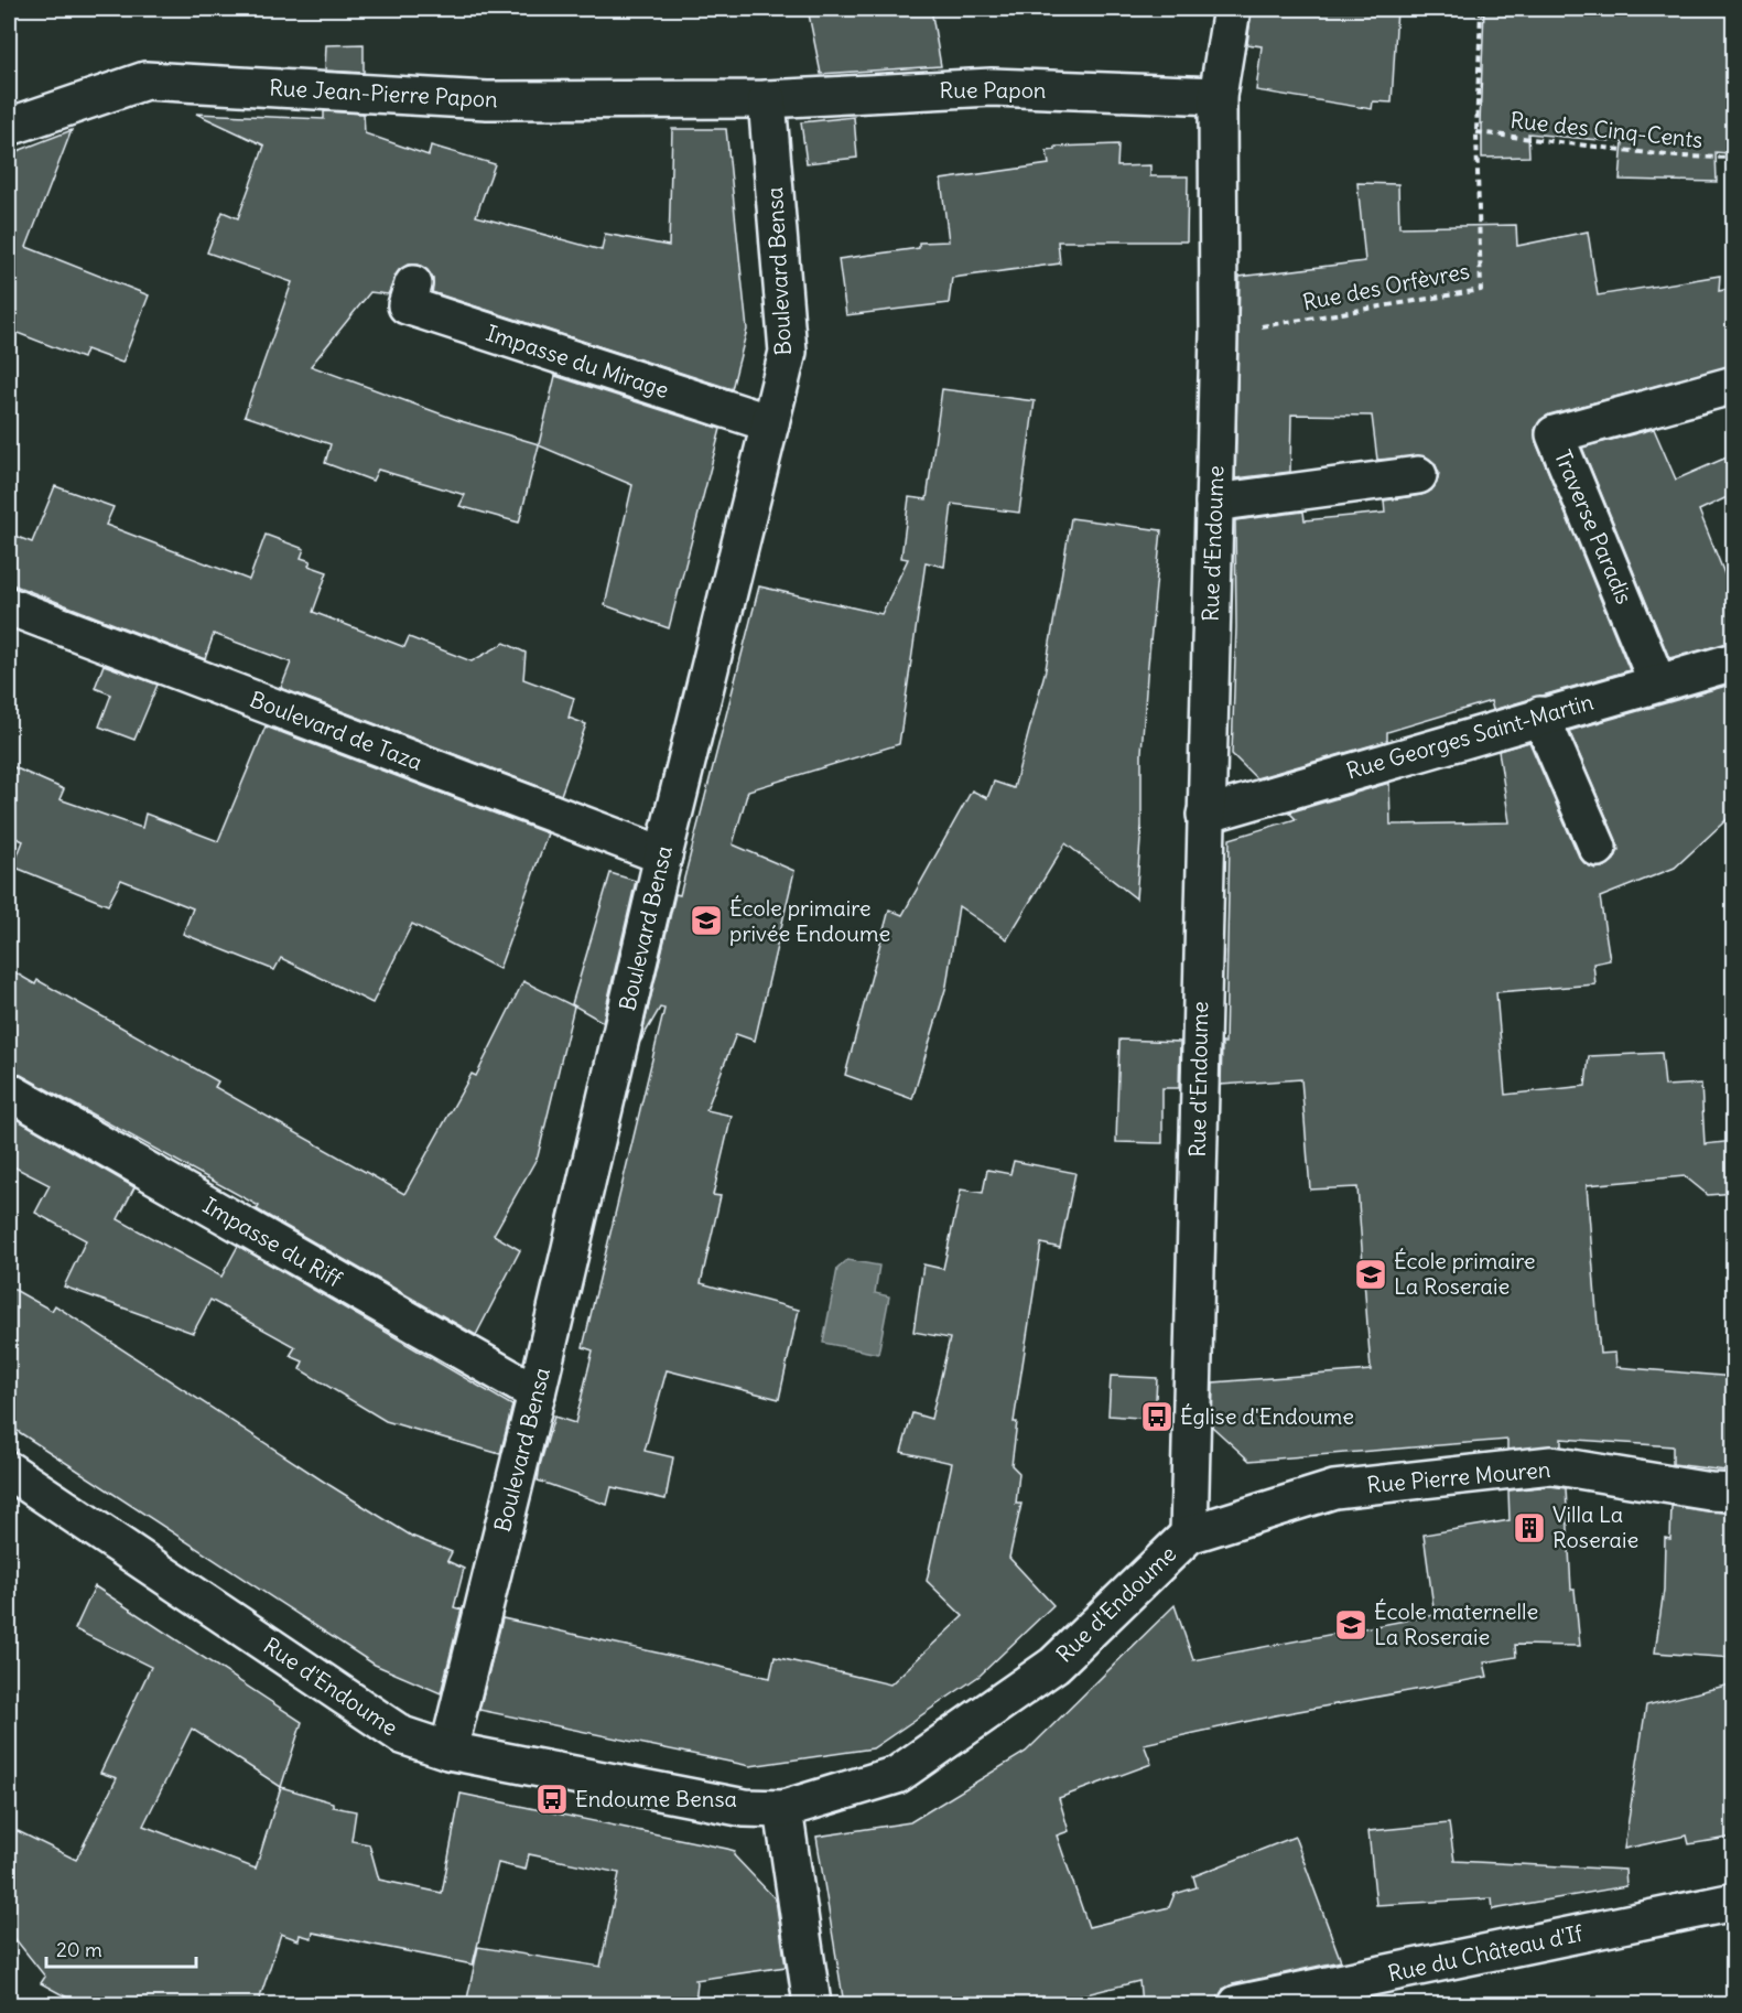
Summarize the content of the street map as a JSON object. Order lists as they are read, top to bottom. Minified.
{"streets":{"street":["Rue Papon","Rue Jean-Pierre Papon","Boulevard Bensa","Impasse du Mirage","Traverse Paradis","Rue d'Endoume","Boulevard de Taza","Rue Georges Saint-Martin","Impasse du Riff","Rue Pierre Mouren","Rue du Château d'If"],"path":["Rue des Cinq-Cents","Rue des Orfèvres"]},"crossings":[["Rue Papon","Rue Jean-Pierre Papon"],["Rue Papon","Boulevard Bensa"],["Rue Papon","Rue d'Endoume"],["Rue Jean-Pierre Papon","Boulevard Bensa"],["Rue des Cinq-Cents","Rue des Orfèvres"],["Boulevard Bensa","Impasse du Mirage"],["Boulevard Bensa","Rue d'Endoume"],["Boulevard Bensa","Boulevard de Taza"],["Boulevard Bensa","Impasse du Riff"],["Rue des Orfèvres","Rue d'Endoume"],["Traverse Paradis","Rue Georges Saint-Martin"],["Rue d'Endoume","Rue Georges Saint-Martin"],["Rue d'Endoume","Rue Pierre Mouren"]],"places":{"school or university":["École primaire privée Endoume","École primaire La Roseraie","École maternelle La Roseraie"],"bus stop":["Église d'Endoume","Endoume Bensa"],"building":["Villa La Roseraie"]},"scale_bar":"20 m"}
